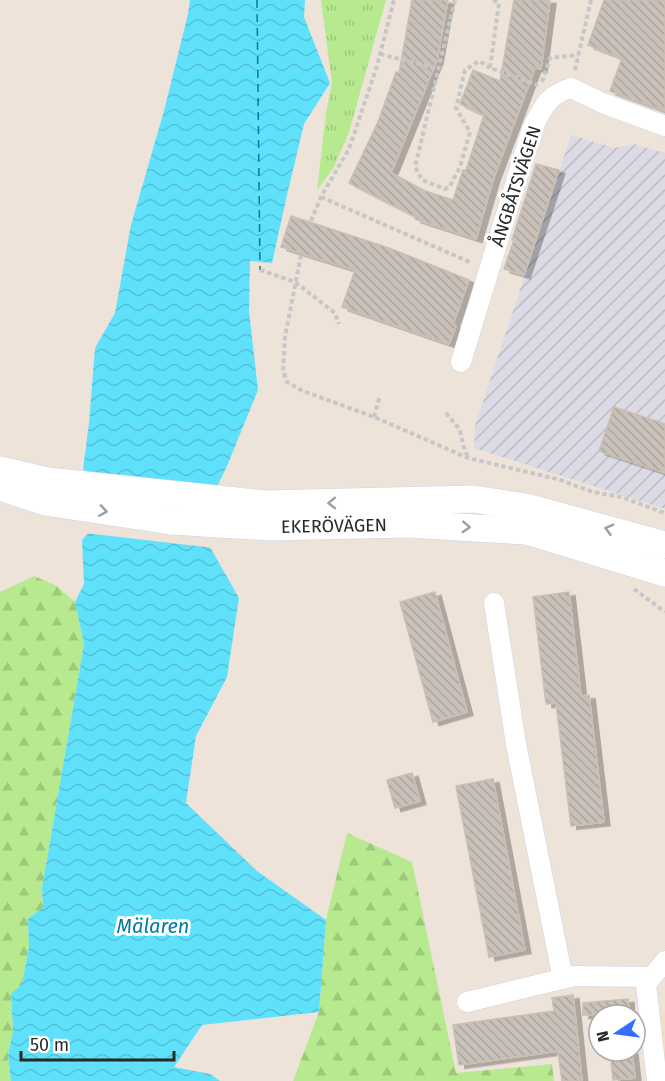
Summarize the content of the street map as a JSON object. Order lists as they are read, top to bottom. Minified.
{"streets":{"main road":["EKERÖVÄGEN"],"street":["ÅNGBÅTSVÄGEN"]},"water":["Mälaren"],"scale_bar":"50 m","north":"left"}
